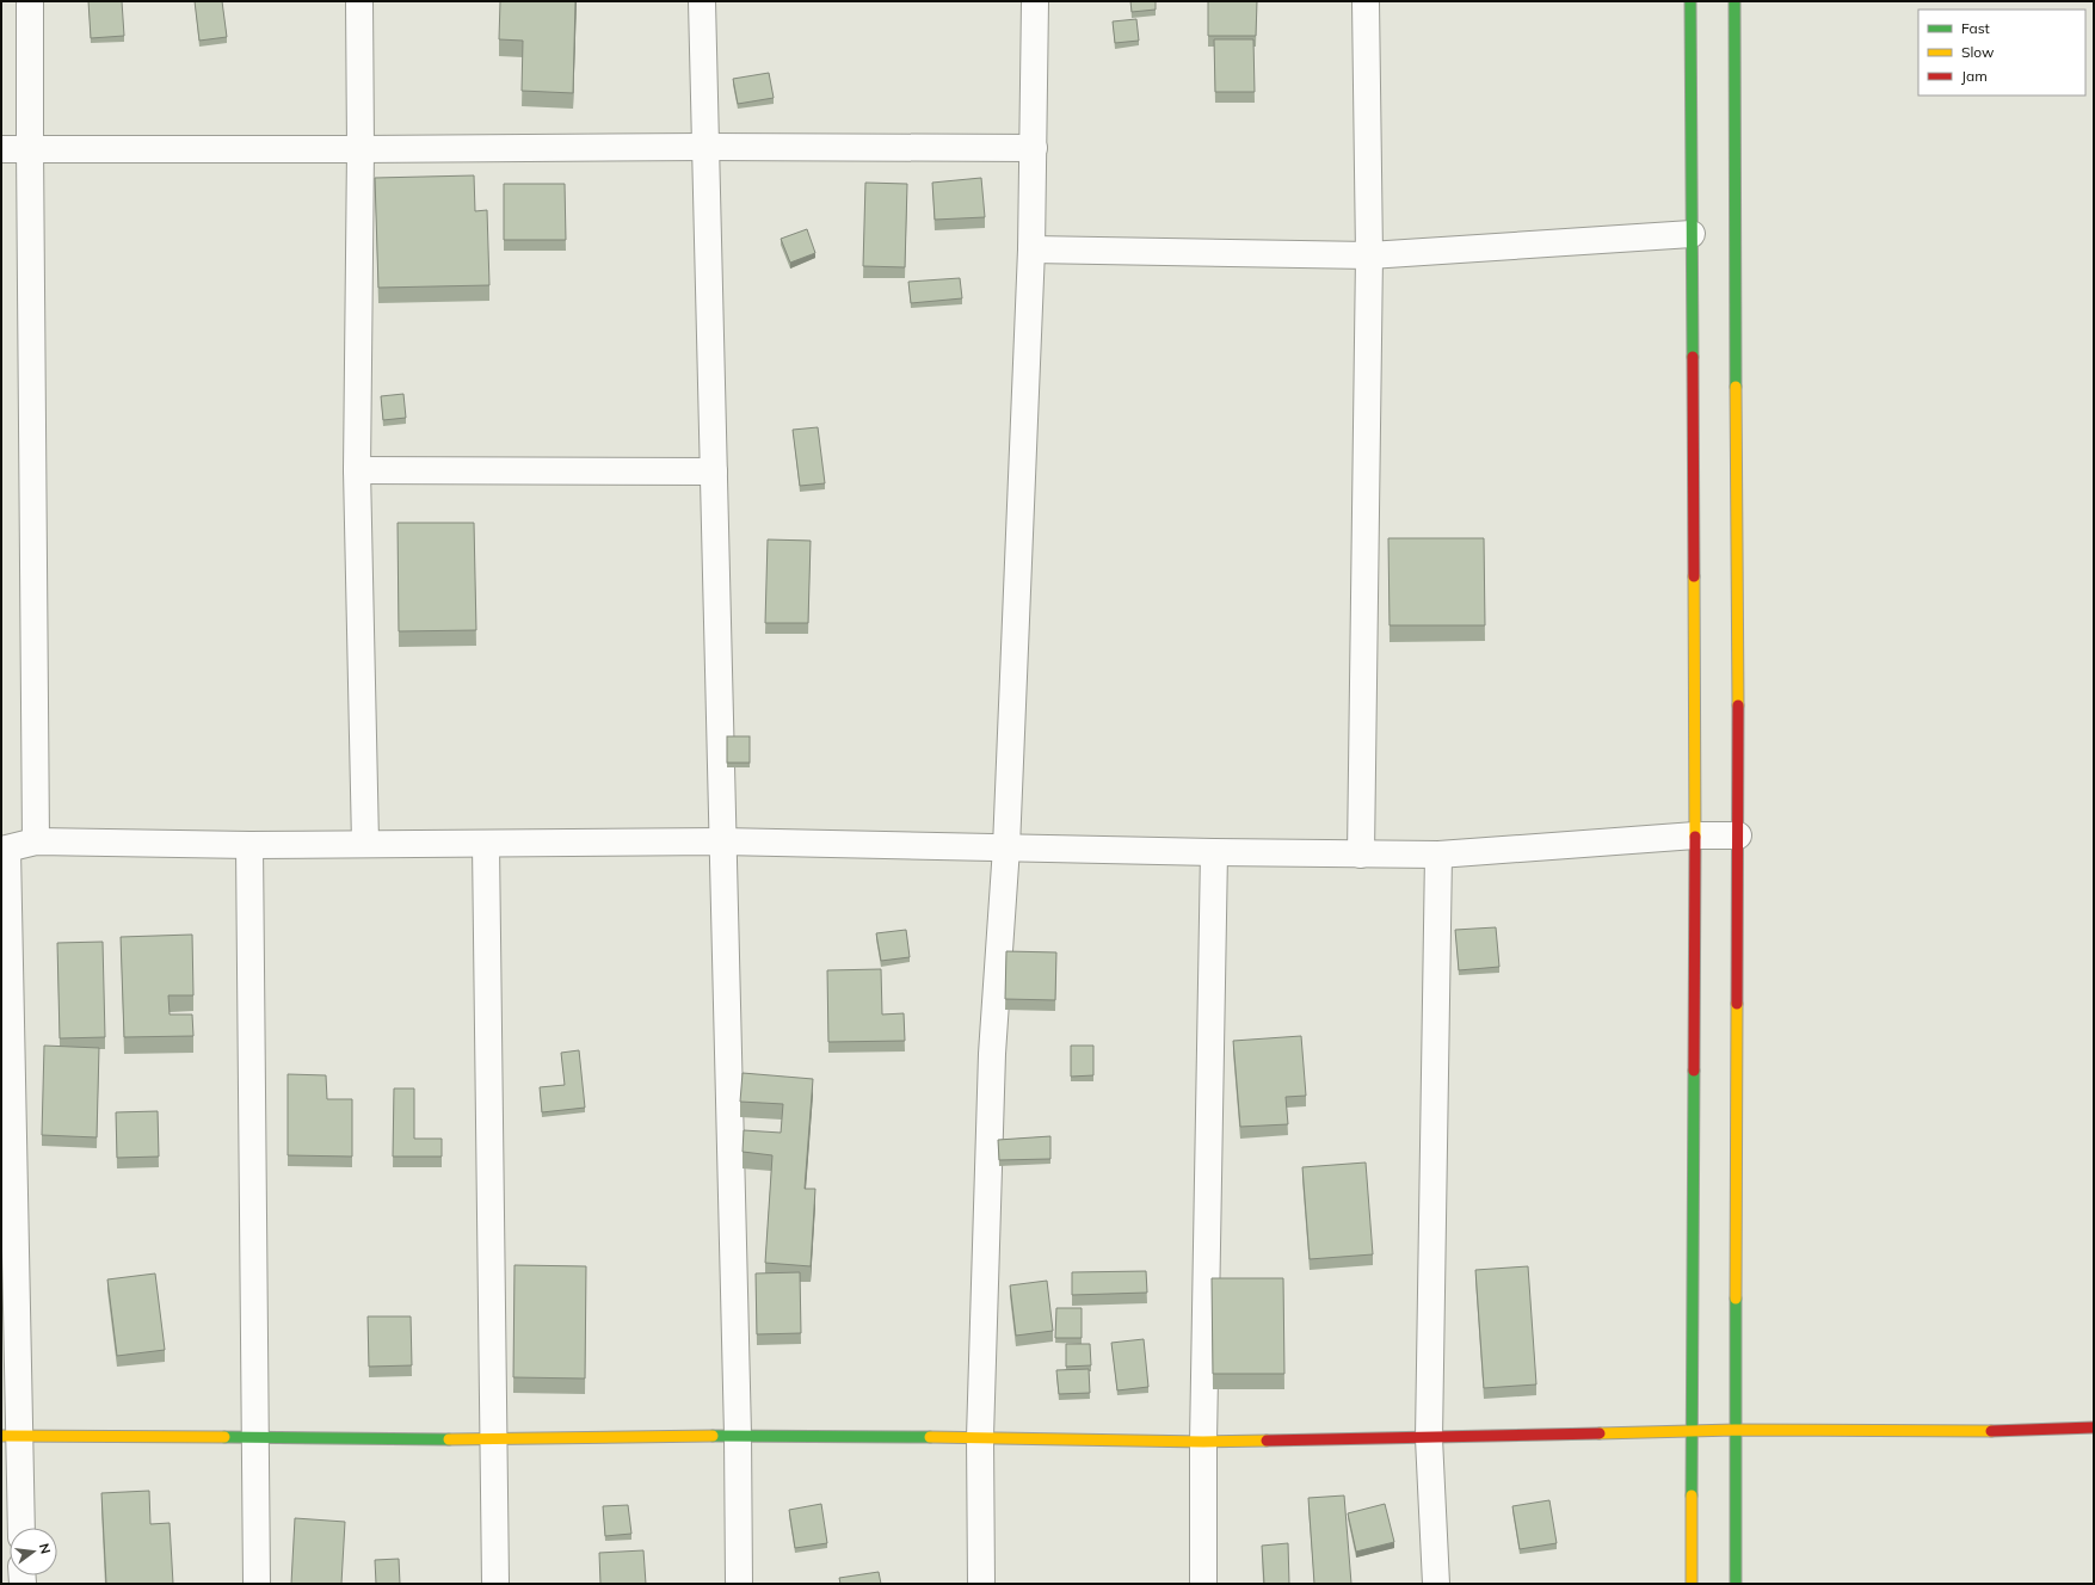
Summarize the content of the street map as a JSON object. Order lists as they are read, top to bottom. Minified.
{"legend":["Fast","Slow","Jam"],"north":"right"}
